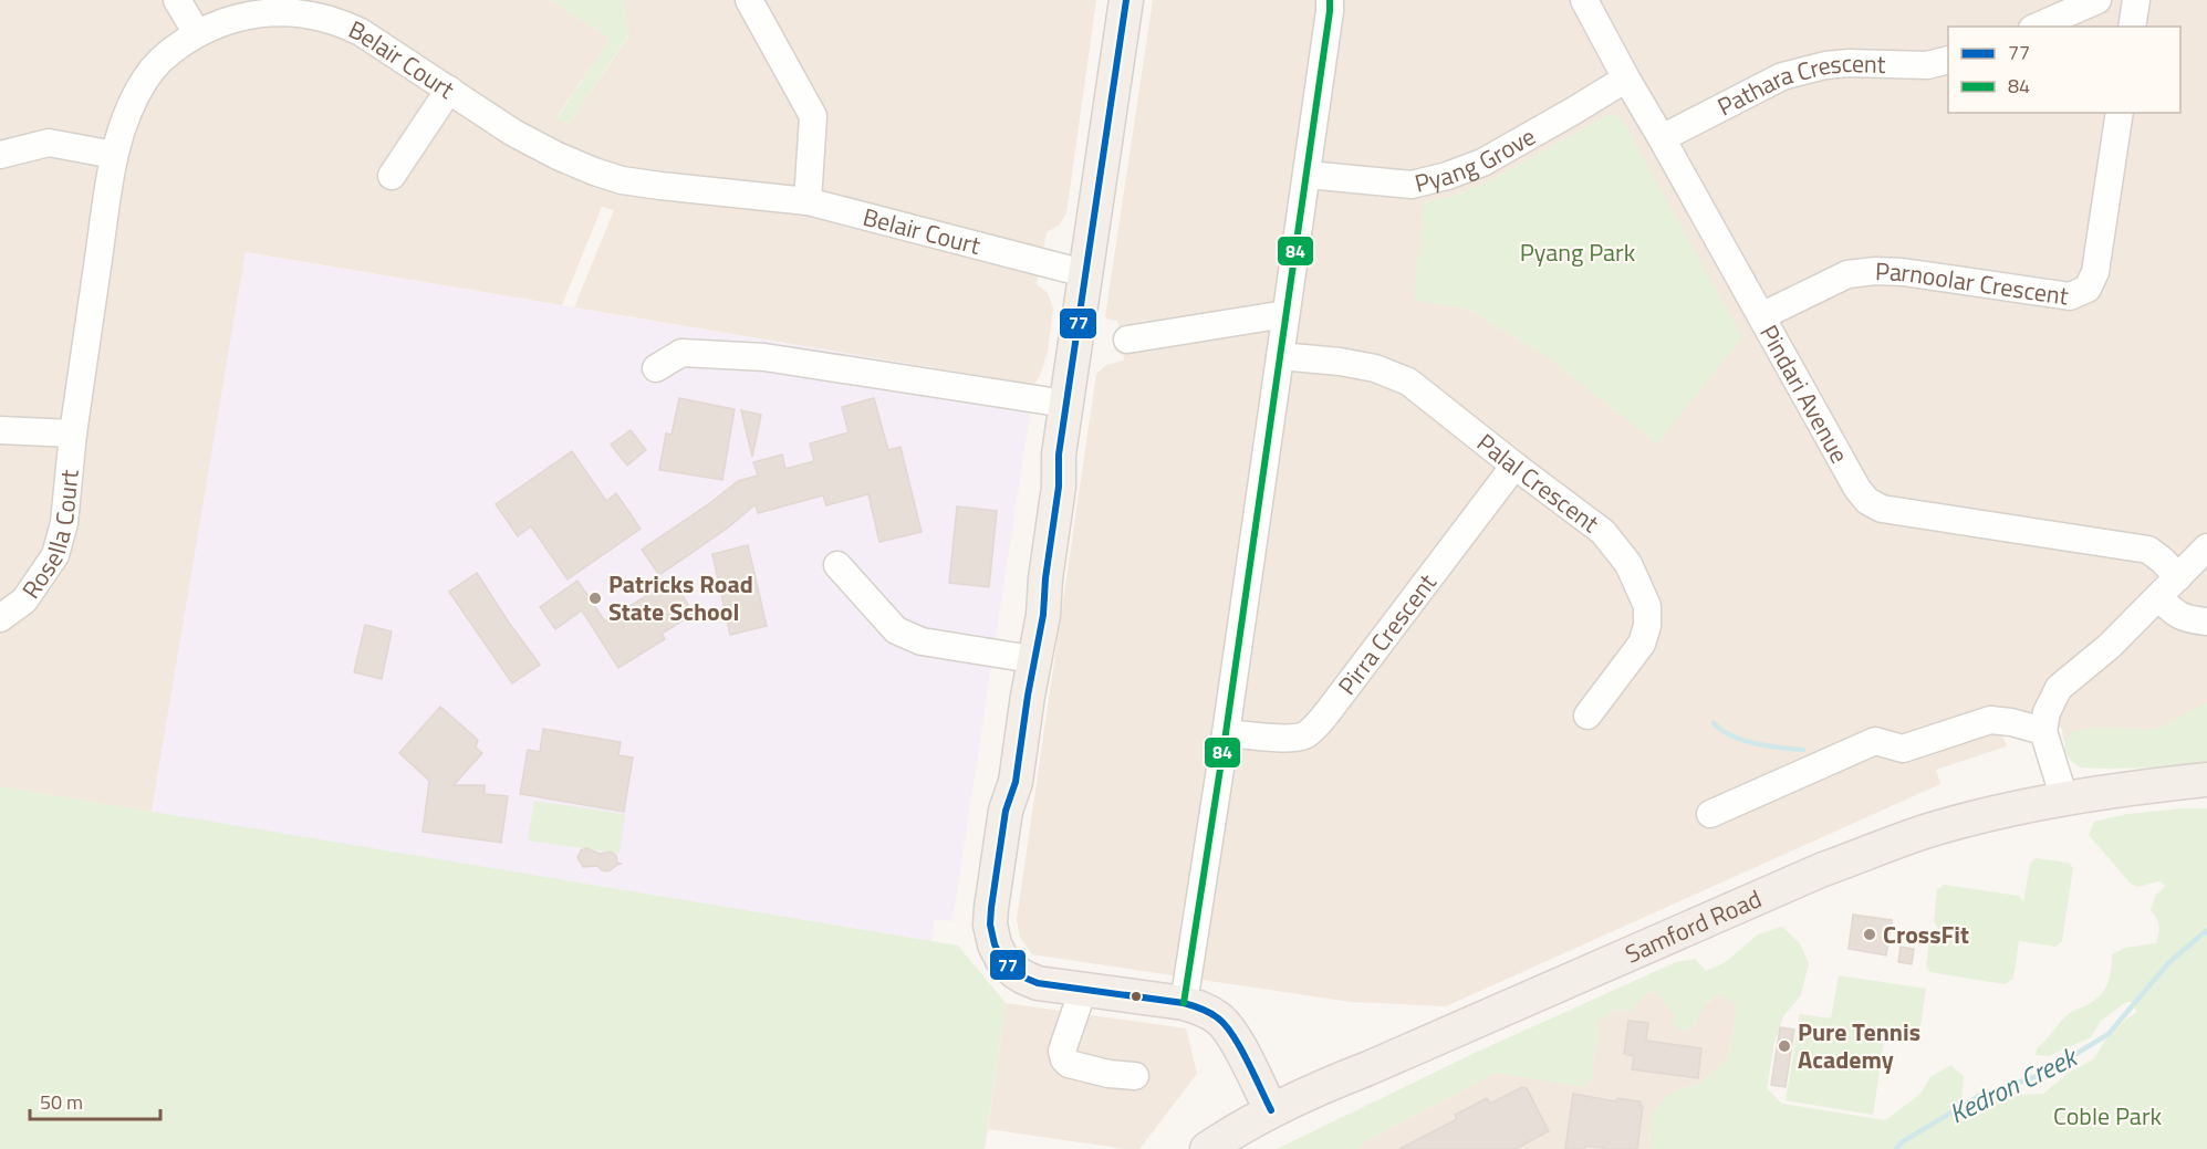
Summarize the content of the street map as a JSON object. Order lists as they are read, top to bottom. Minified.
{"streets":{"main road":["Samford Road"],"street":["Belair Court","Pathara Crescent","Pyang Grove","Parnoolar Crescent","Pindari Avenue","Palal Crescent","Rosella Court","Pirra Crescent"]},"crossings":[["Belair Court","Rosella Court"],["Pathara Crescent","Pindari Avenue"],["Pyang Grove","Pindari Avenue"],["Parnoolar Crescent","Pindari Avenue"],["Palal Crescent","Pirra Crescent"]],"water":["Kedron Creek"],"parks":["Pyang Park","Coble Park"],"places":["Patricks Road State School","CrossFit","Pure Tennis Academy"],"lines":["transit line 77","transit line 84"],"legend":["77","84"],"scale_bar":"50 m"}
